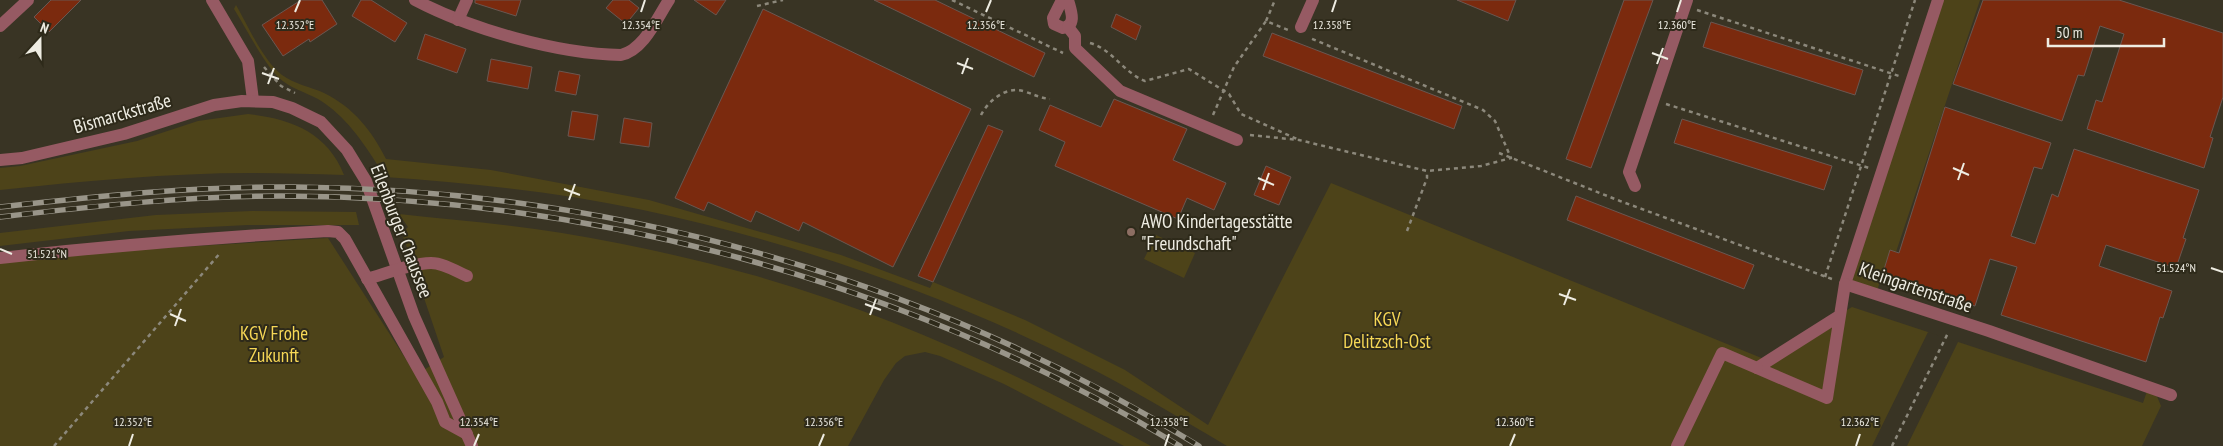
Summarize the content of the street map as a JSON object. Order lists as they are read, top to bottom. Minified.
{"streets":{"street":["Bismarckstraße","Eilenburger Chaussee","Kleingartenstraße"]},"crossings":[["Bismarckstraße","Eilenburger Chaussee"]],"parks":["KGV Delitzsch-Ost","KGV Frohe Zukunft"],"places":["AWO Kindertagesstätte \"Freundschaft\""],"scale_bar":"50 m","north":"top","coordinates":["12.358°E","12.352°E","12.354°E","12.356°E","12.360°E","51.521°N","51.524°N","12.362°E"]}
